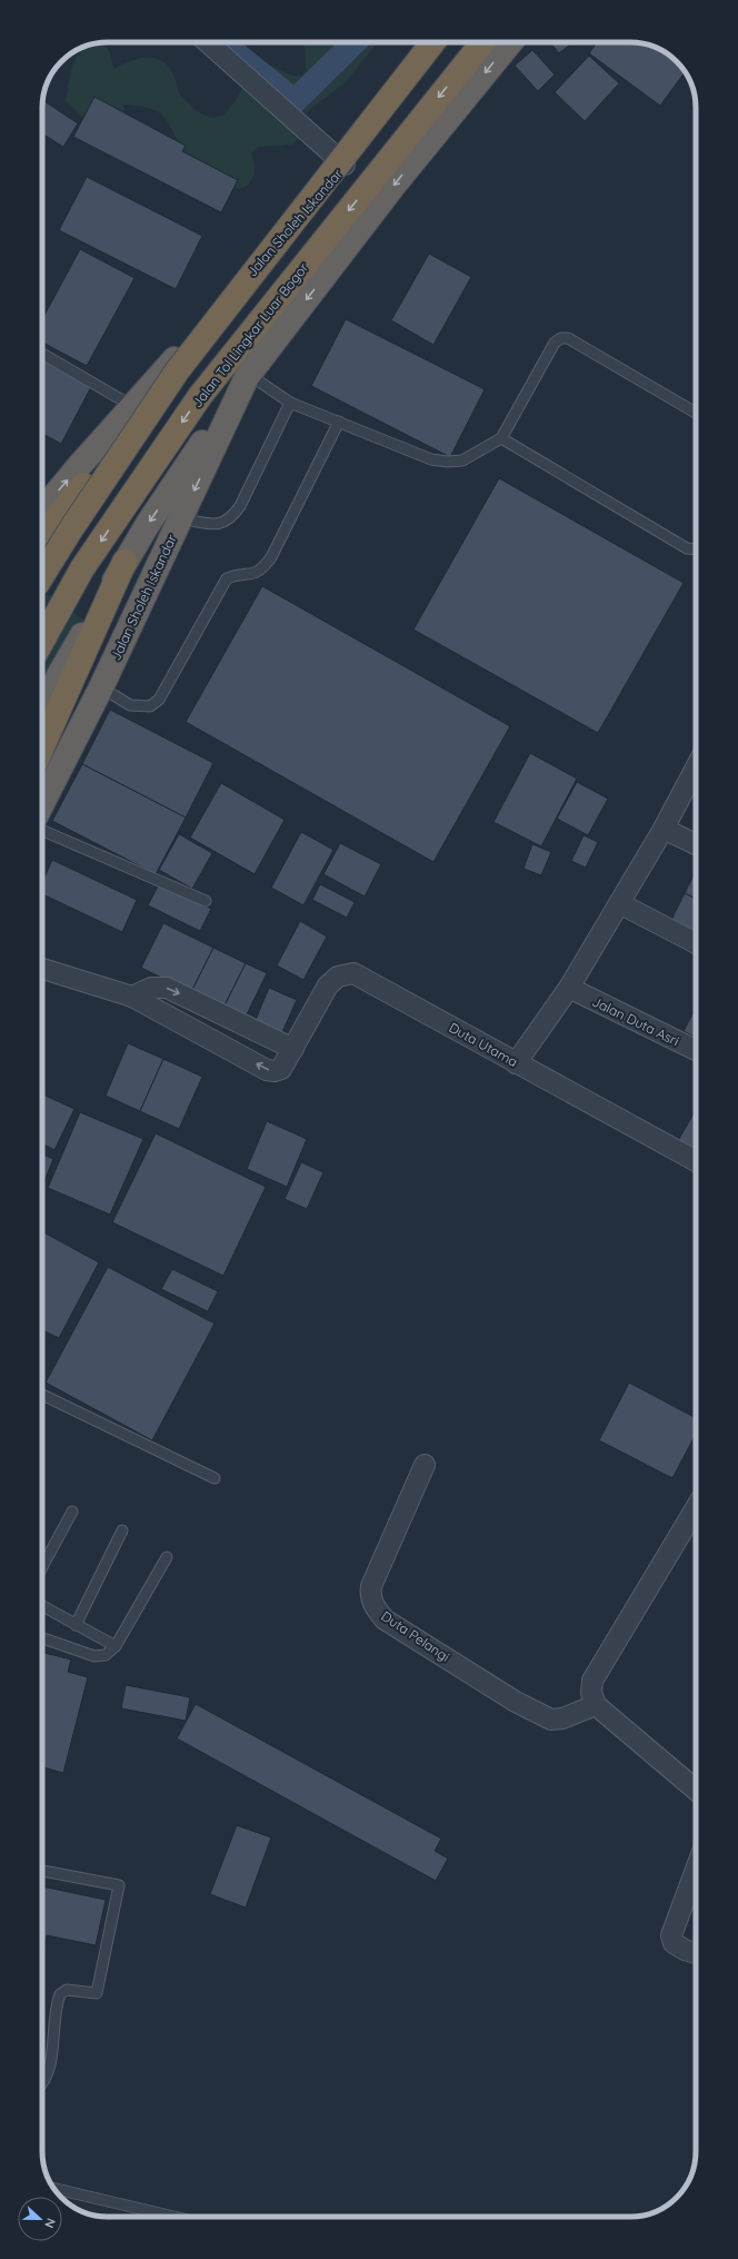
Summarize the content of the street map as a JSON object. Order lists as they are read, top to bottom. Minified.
{"streets":{"highway":["Jalan Sholeh Iskandar","Jalan Tol Lingkar Luar Bogor"],"street":["Jalan Duta Asri","Duta Utama","Duta Pelangi"]},"north":"right"}
